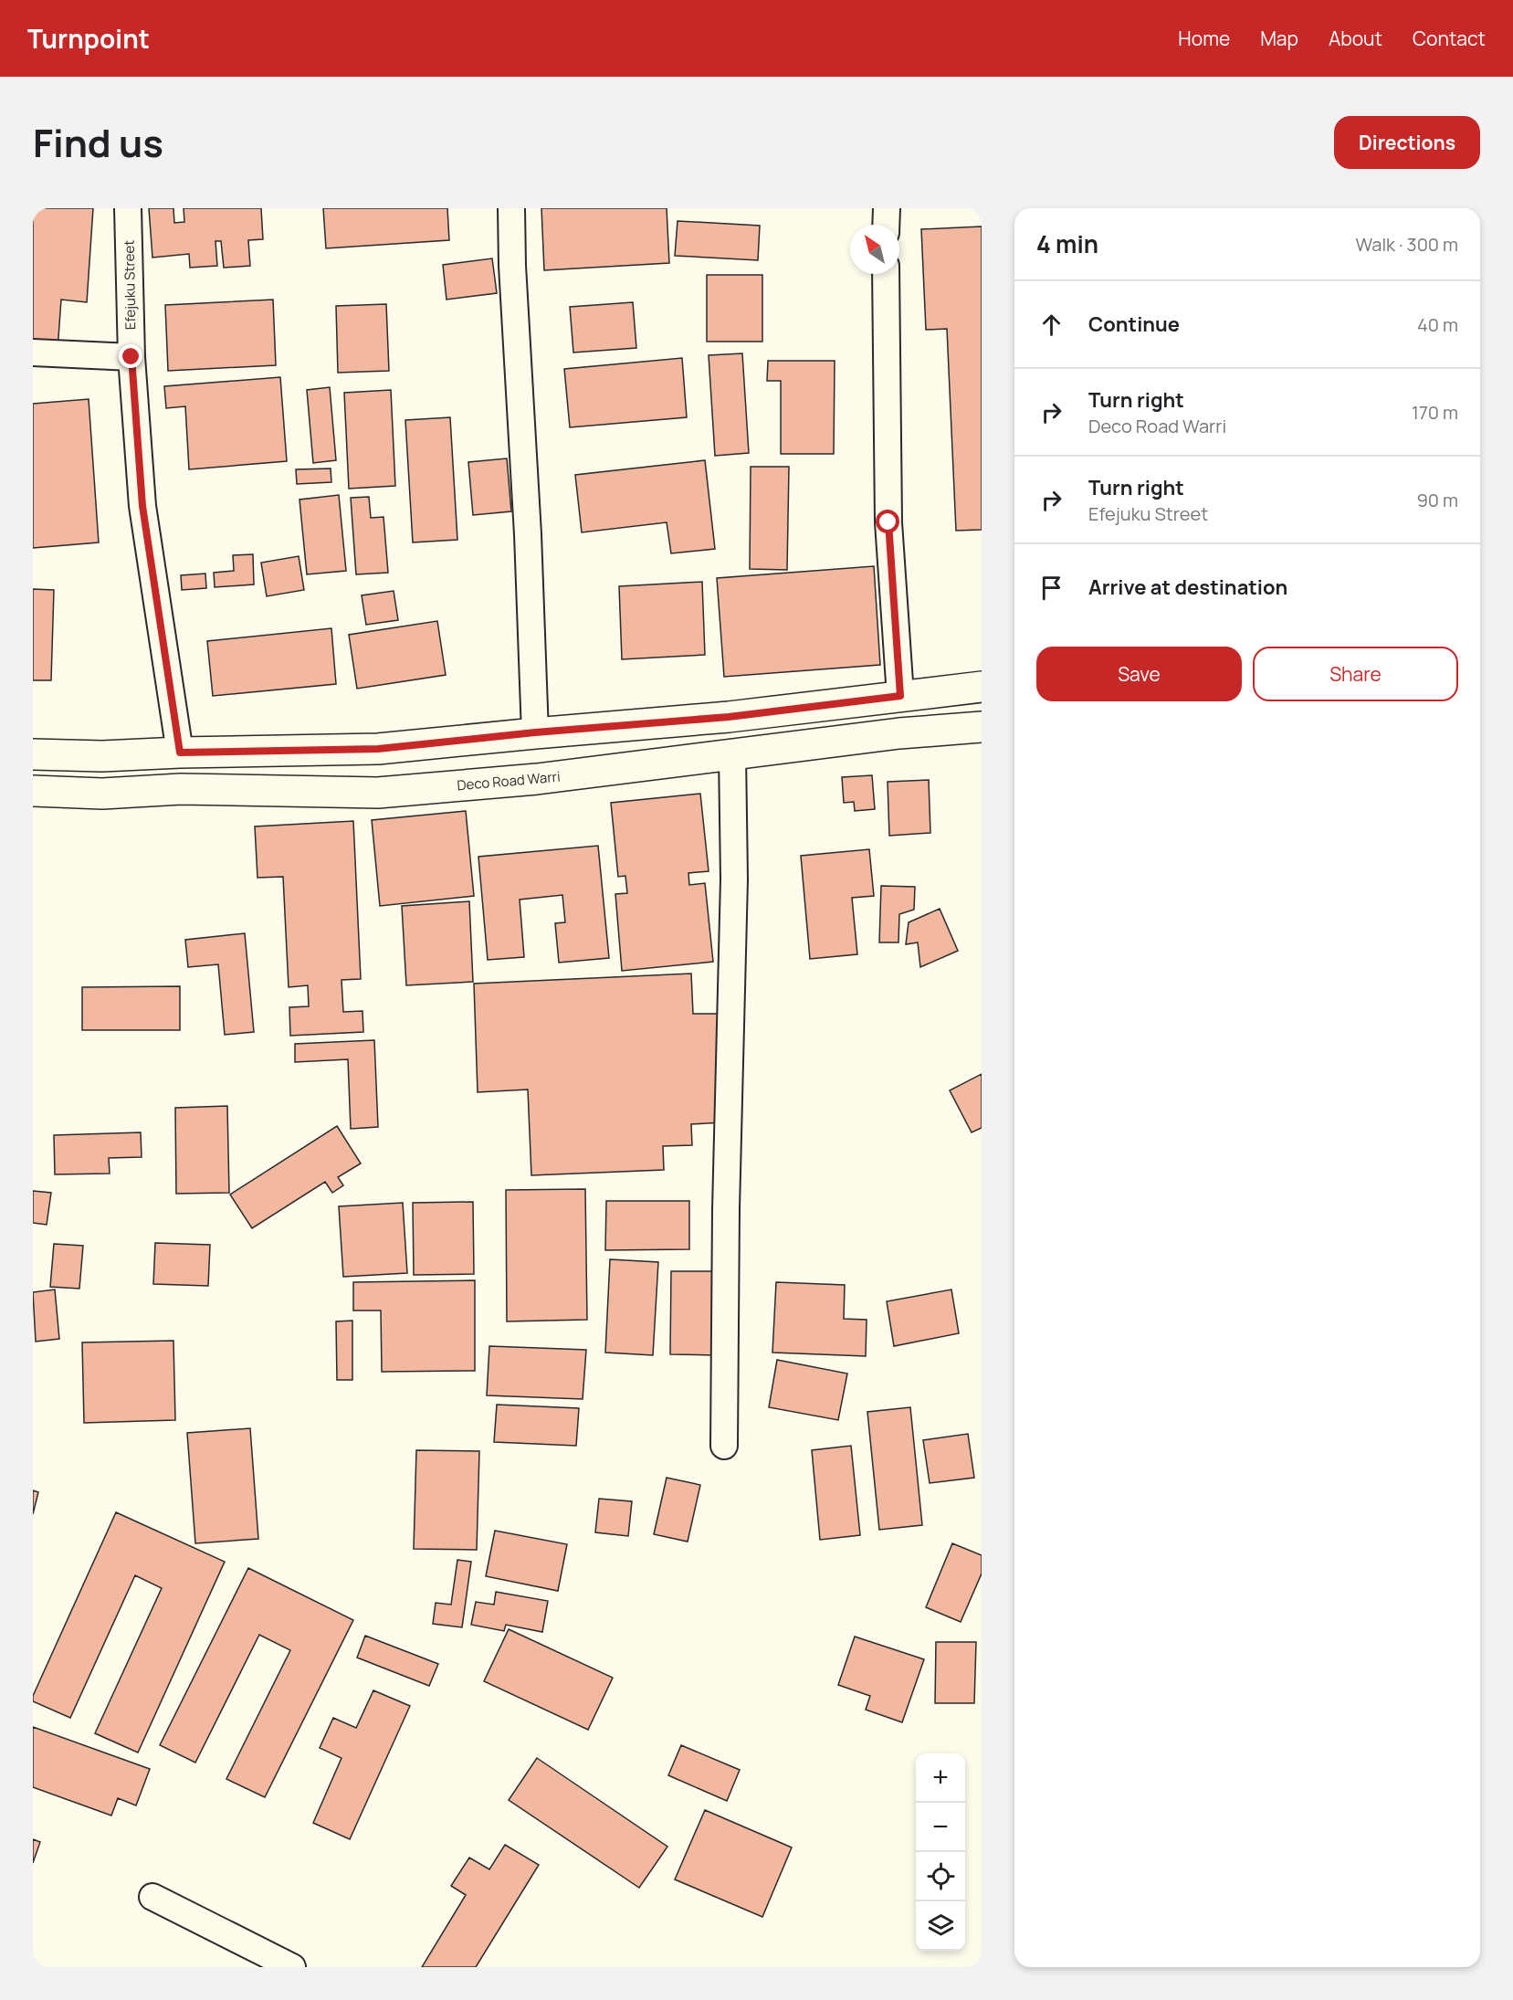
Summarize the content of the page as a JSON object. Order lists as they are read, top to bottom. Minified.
{"streets":{"main road":["Deco Road Warri"],"street":["Efejuku Street"]},"north":"top left","page":{"header":"Turnpoint","nav":["Home","Map","About","Contact"],"title":"Find us","buttons":["Directions",["Save","Share"]],"heading":["4 min","Walk · 300 m"],"list":[["Continue","40 m"],["Turn right","Deco Road Warri","170 m"],["Turn right","Efejuku Street","90 m"],"Arrive at destination"],"map_buttons":["+","−"]}}
